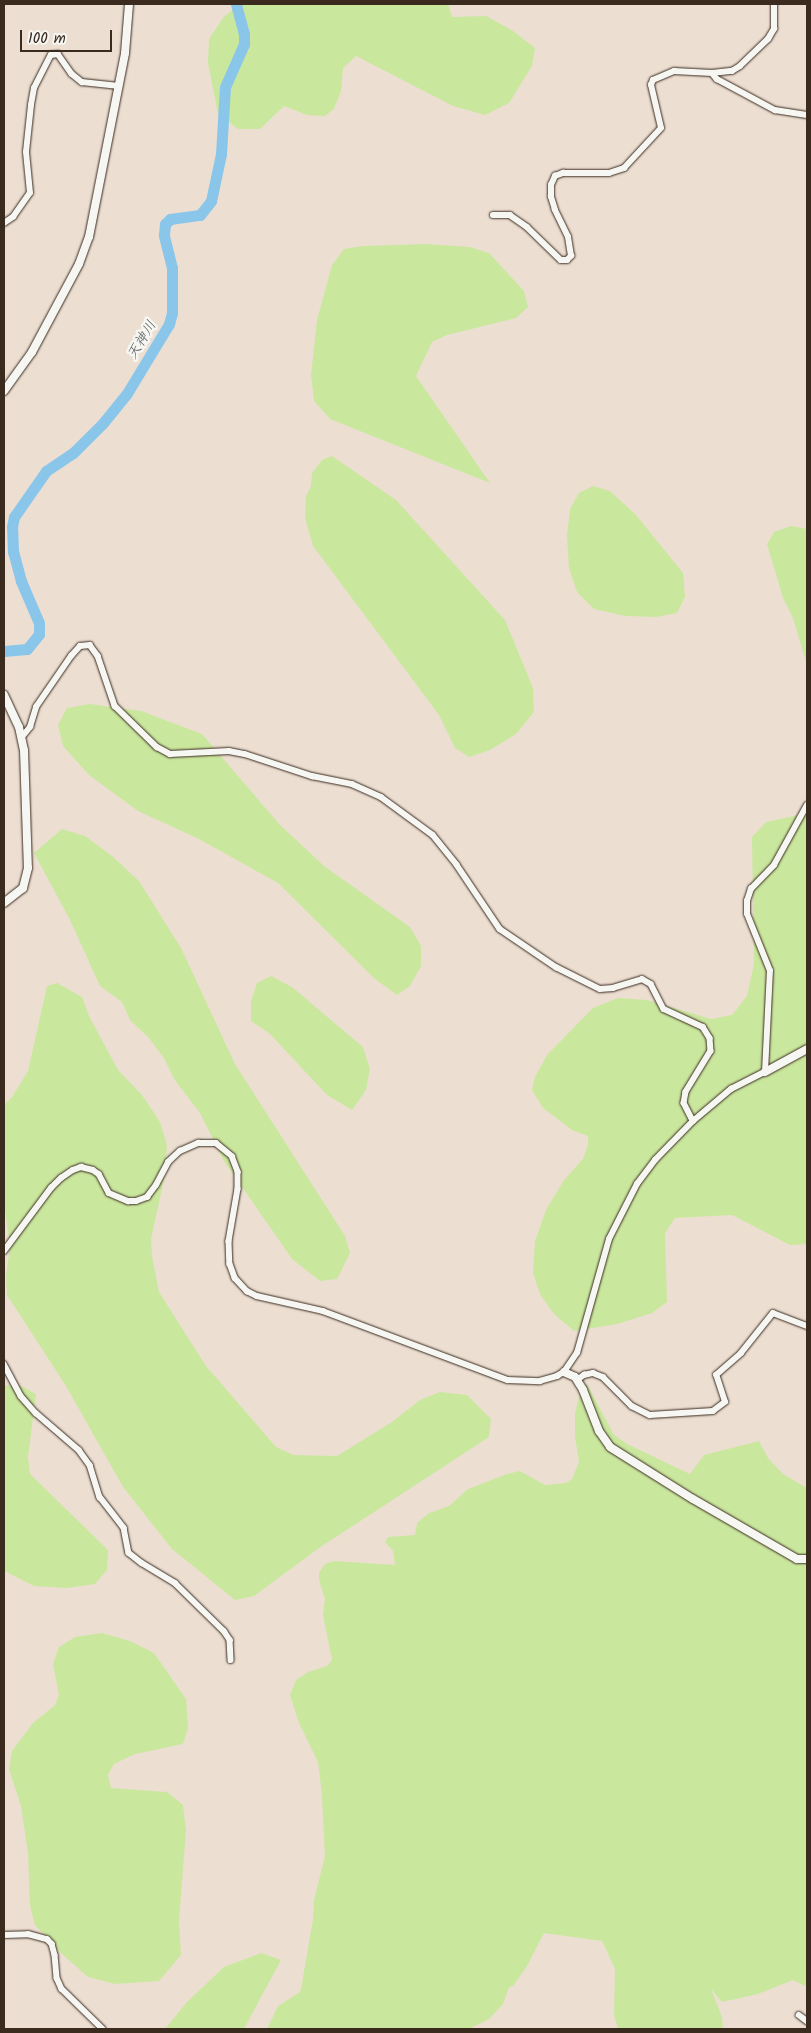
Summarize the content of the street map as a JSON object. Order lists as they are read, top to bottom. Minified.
{"water":["天神川"],"scale_bar":"100 m"}
